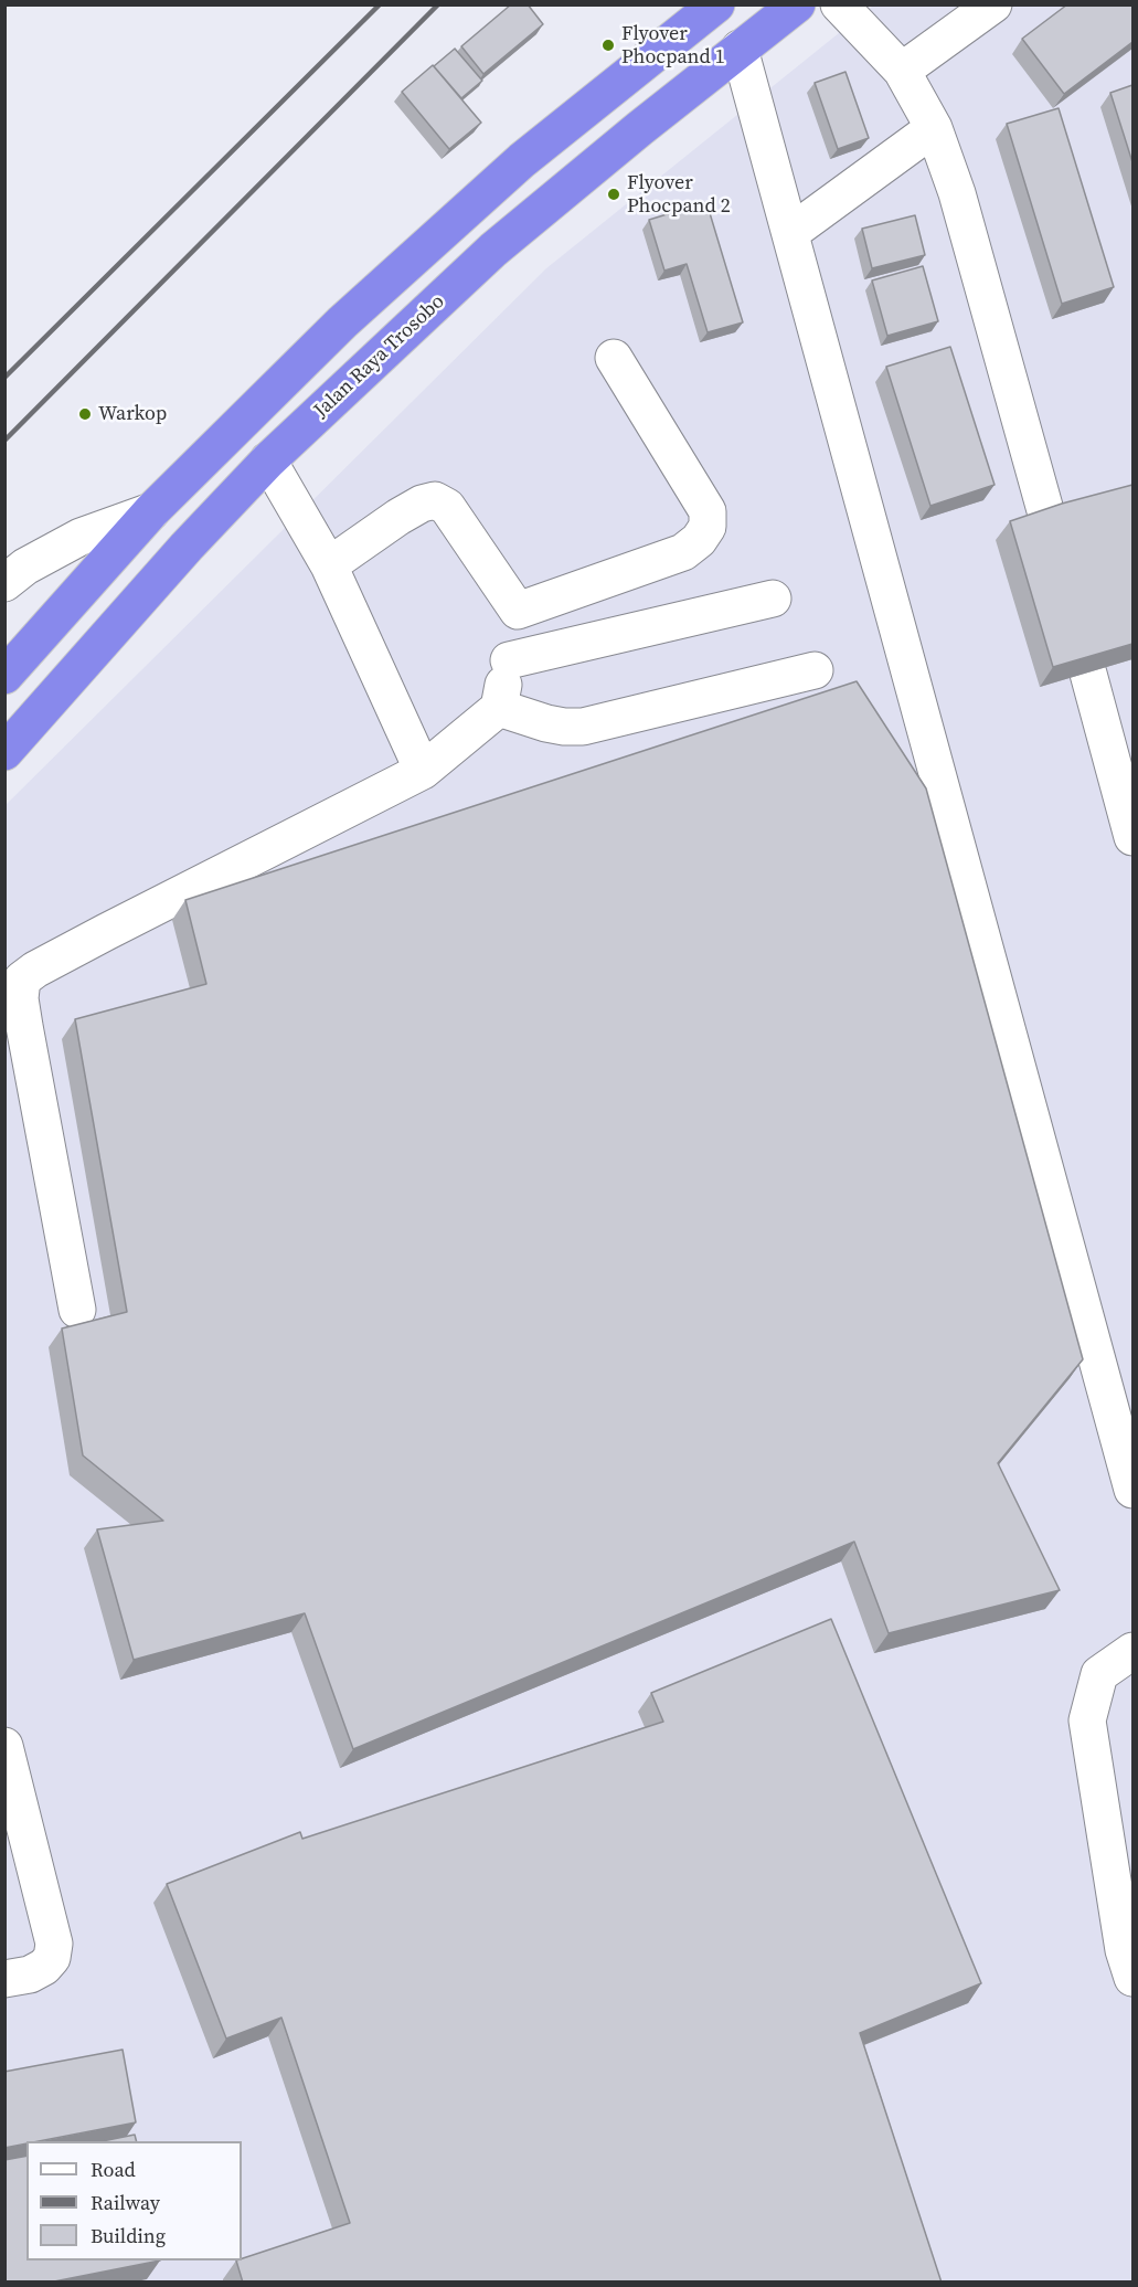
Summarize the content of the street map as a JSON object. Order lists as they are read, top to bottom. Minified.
{"streets":{"highway":["Jalan Raya Trosobo"]},"places":["Flyover Phocpand 1","Flyover Phocpand 2","Warkop"],"legend":["Road","Railway","Building"]}
